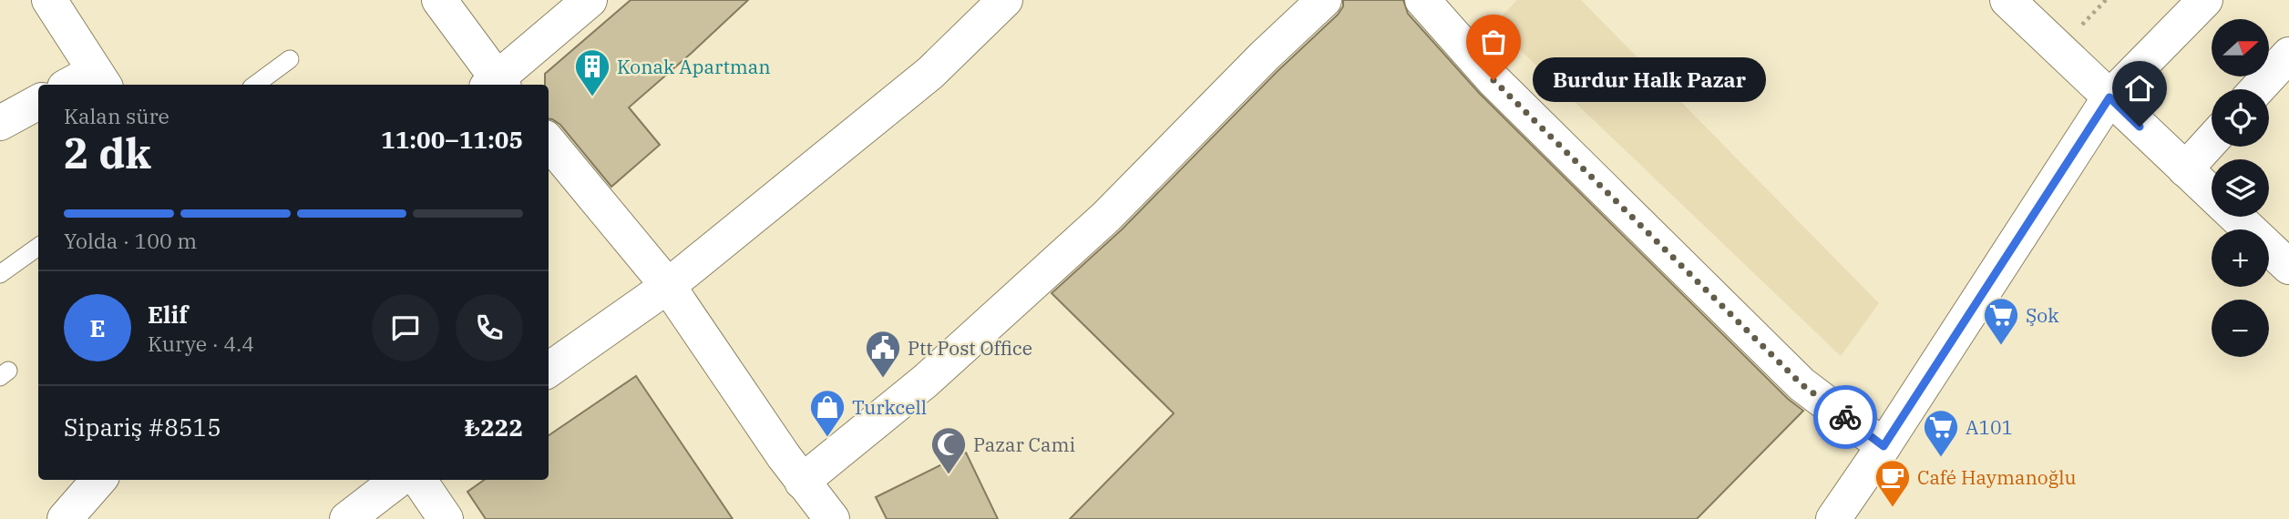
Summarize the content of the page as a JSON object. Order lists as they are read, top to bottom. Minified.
{"places":{"other":["Burdur Halk Pazar"],"building":["Konak Apartman"],"supermarket":["Şok","A101"],"public building":["Ptt Post Office"],"shop":["Turkcell"],"mosque":["Pazar Cami"],"cafe":["Café Haymanoğlu"]},"north":"right","page":{"map_buttons":["+","−"],"bubble":"Burdur Halk Pazar","heading":["2 dk","Kalan süre","11:00–11:05"],"panel":["Elif","Kurye · 4.4","Sipariş #8515","₺222"],"bar":"Yolda · 100 m","round":"E"}}
